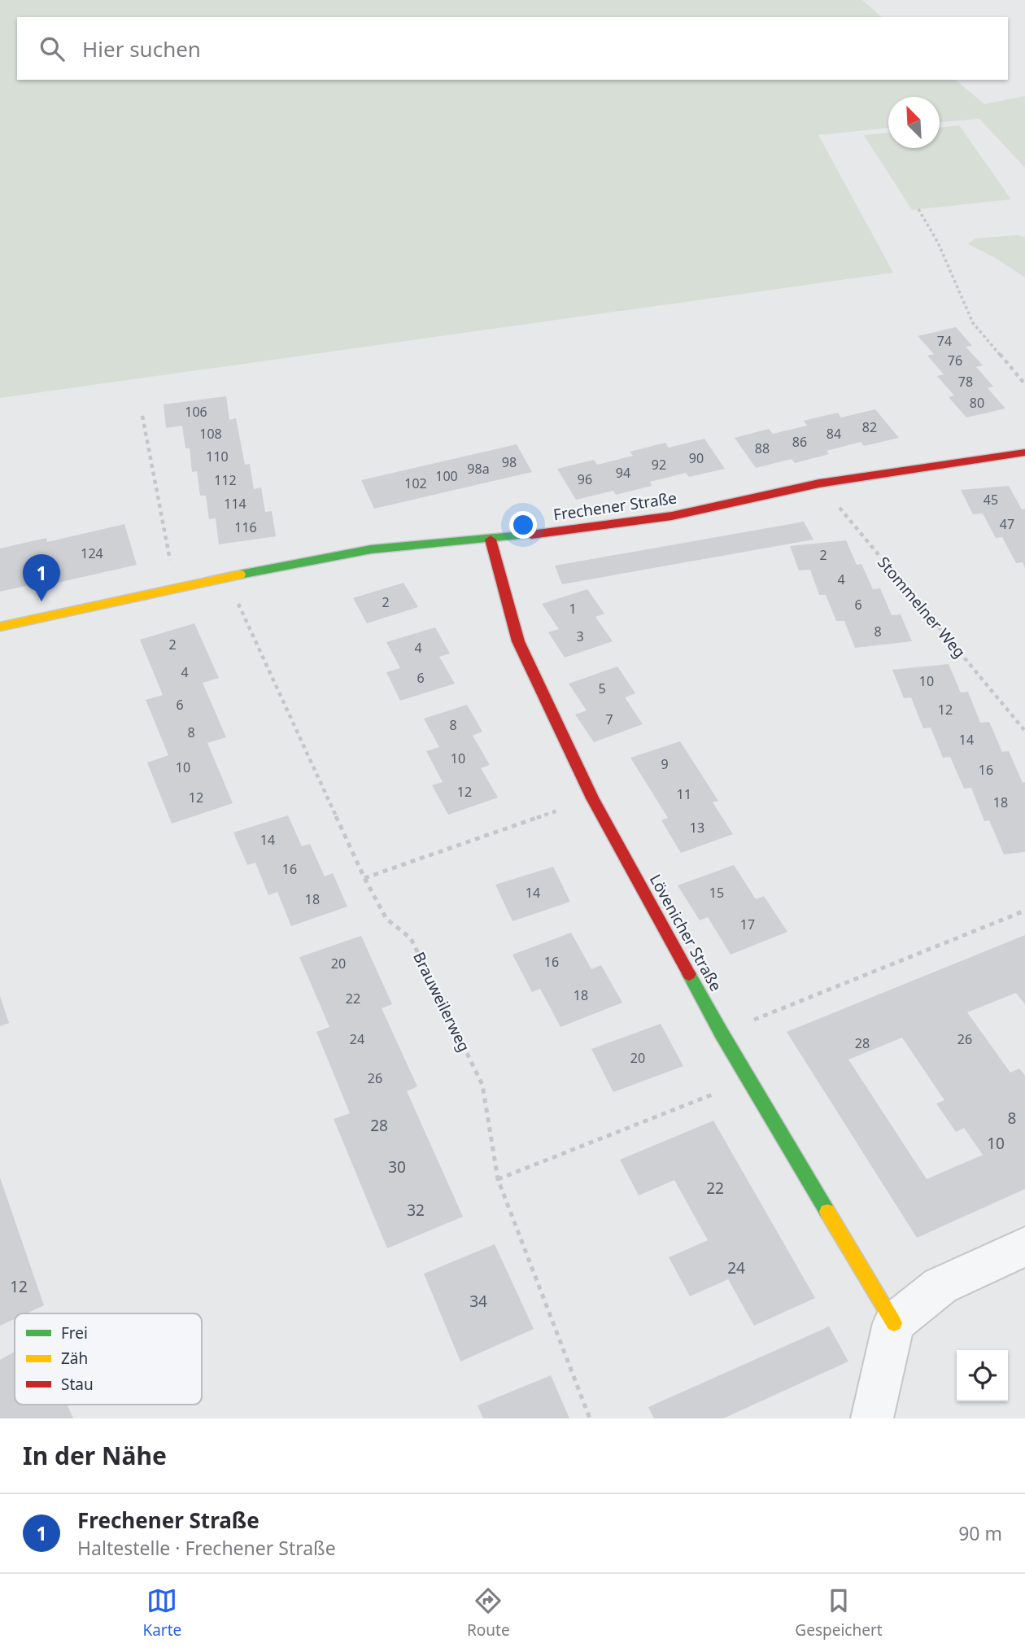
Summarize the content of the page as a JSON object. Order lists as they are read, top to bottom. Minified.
{"streets":{"street":["Frechener Straße","Lövenicher Straße"],"path":["Stommelner Weg","Brauweilerweg"]},"crossings":[["Frechener Straße","Stommelner Weg"],["Frechener Straße","Lövenicher Straße"],["Frechener Straße","Brauweilerweg"]],"house_numbers":["74","76","78","80","106","82","108","84","86","88","110","90","98","92","98a","94","100","96","112","102","45","114","47","116","124","2","4","2","6","1","8","3","2","4","4","6","10","5","6","12","7","8","8","14","10","9","10","16","12","11","12","18","13","14","16","14","15","18","17","16","20","18","22","24","26","28","20","26","8","28","10","30","22","32","24","12","34"],"legend":["Frei","Zäh","Stau"],"north":"top left","page":{"search":"Hier suchen","pins":"1","heading":"In der Nähe","list":[{"mark":"1","name":"Frechener Straße","note":"Haltestelle · Frechener Straße","value":"90 m"}],"nav":["Karte","Route","Gespeichert"]}}
